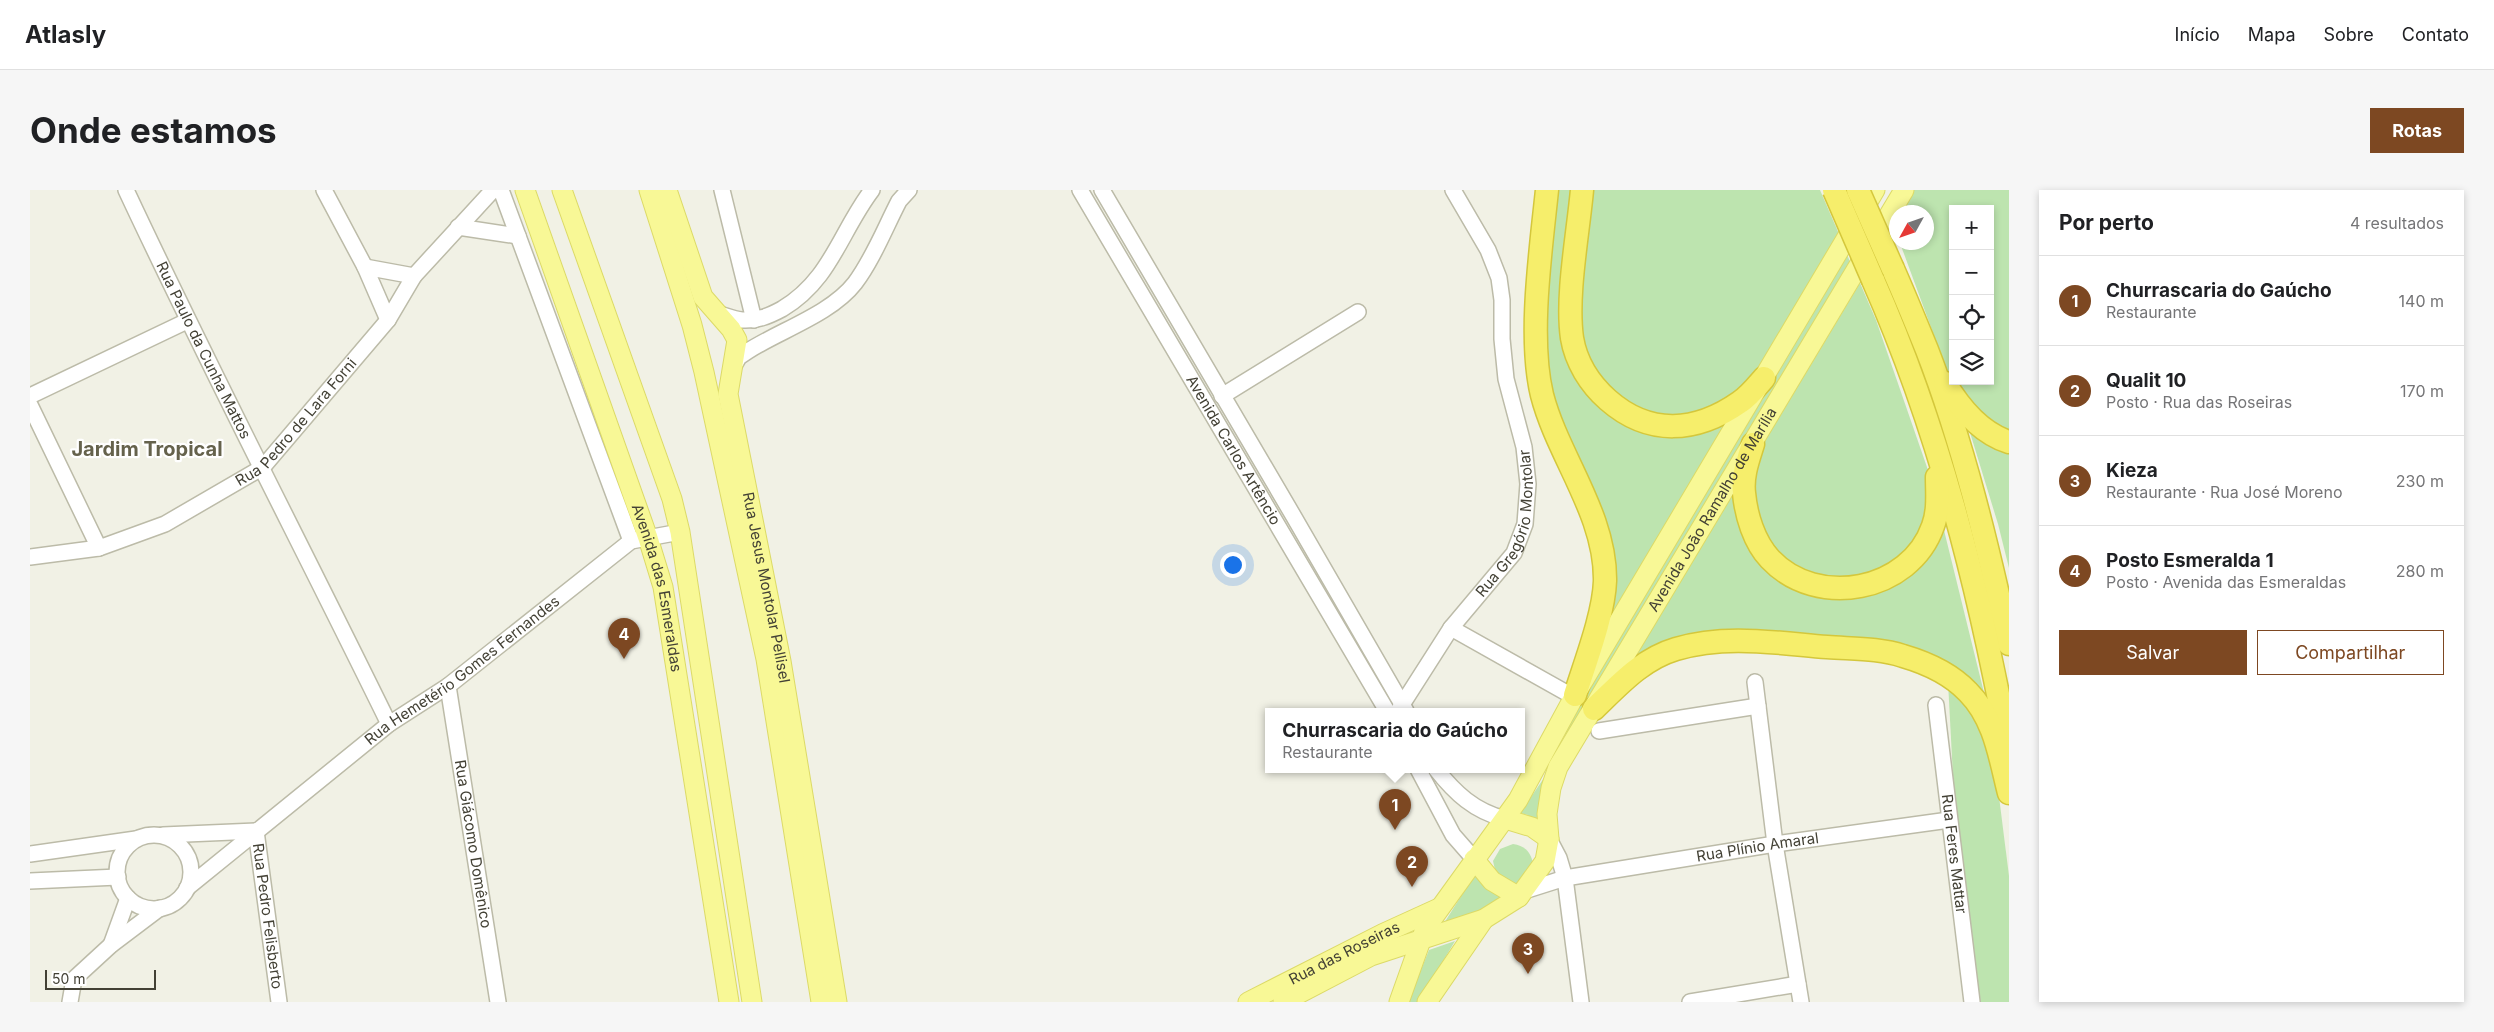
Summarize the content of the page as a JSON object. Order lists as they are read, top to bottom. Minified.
{"streets":{"main road":["Avenida João Ramalho de Marília","Rua Jesus Montolar Pellisel","Avenida das Esmeraldas","Rua das Roseiras"],"street":["Rua Paulo da Cunha Mattos","Rua Pedro de Lara Forni","Avenida Carlos Artêncio","Rua Gregório Montolar","Rua Hemetério Gomes Fernandes","Rua Giácomo Domênico","Rua Plínio Amaral","Rua Feres Mattar","Rua Pedro Felisberto"]},"crossings":[["Rua Paulo da Cunha Mattos","Rua Pedro de Lara Forni"],["Rua Paulo da Cunha Mattos","Rua Hemetério Gomes Fernandes"],["Avenida João Ramalho de Marília","Rua Plínio Amaral"],["Avenida das Esmeraldas","Rua Hemetério Gomes Fernandes"],["Rua Hemetério Gomes Fernandes","Rua Giácomo Domênico"],["Rua Hemetério Gomes Fernandes","Rua Pedro Felisberto"],["Rua Plínio Amaral","Rua Feres Mattar"]],"districts":["Jardim Tropical"],"scale_bar":"50 m","north":"bottom left","page":{"header":"Atlasly","nav":["Início","Mapa","Sobre","Contato"],"buttons":["Rotas",["Salvar","Compartilhar"]],"title":"Onde estamos","heading":["Por perto","4 resultados"],"map_buttons":["+","−"],"list":[{"mark":"1","name":"Churrascaria do Gaúcho","note":"Restaurante","value":"140 m"},{"mark":"2","name":"Qualit 10","note":"Posto · Rua das Roseiras","value":"170 m"},{"mark":"3","name":"Kieza","note":"Restaurante · Rua José Moreno","value":"230 m"},{"mark":"4","name":"Posto Esmeralda 1","note":"Posto · Avenida das Esmeraldas","value":"280 m"}],"pins":["4","1","2","3"],"popup":["Churrascaria do Gaúcho","Restaurante"],"scale":"50 m"}}
